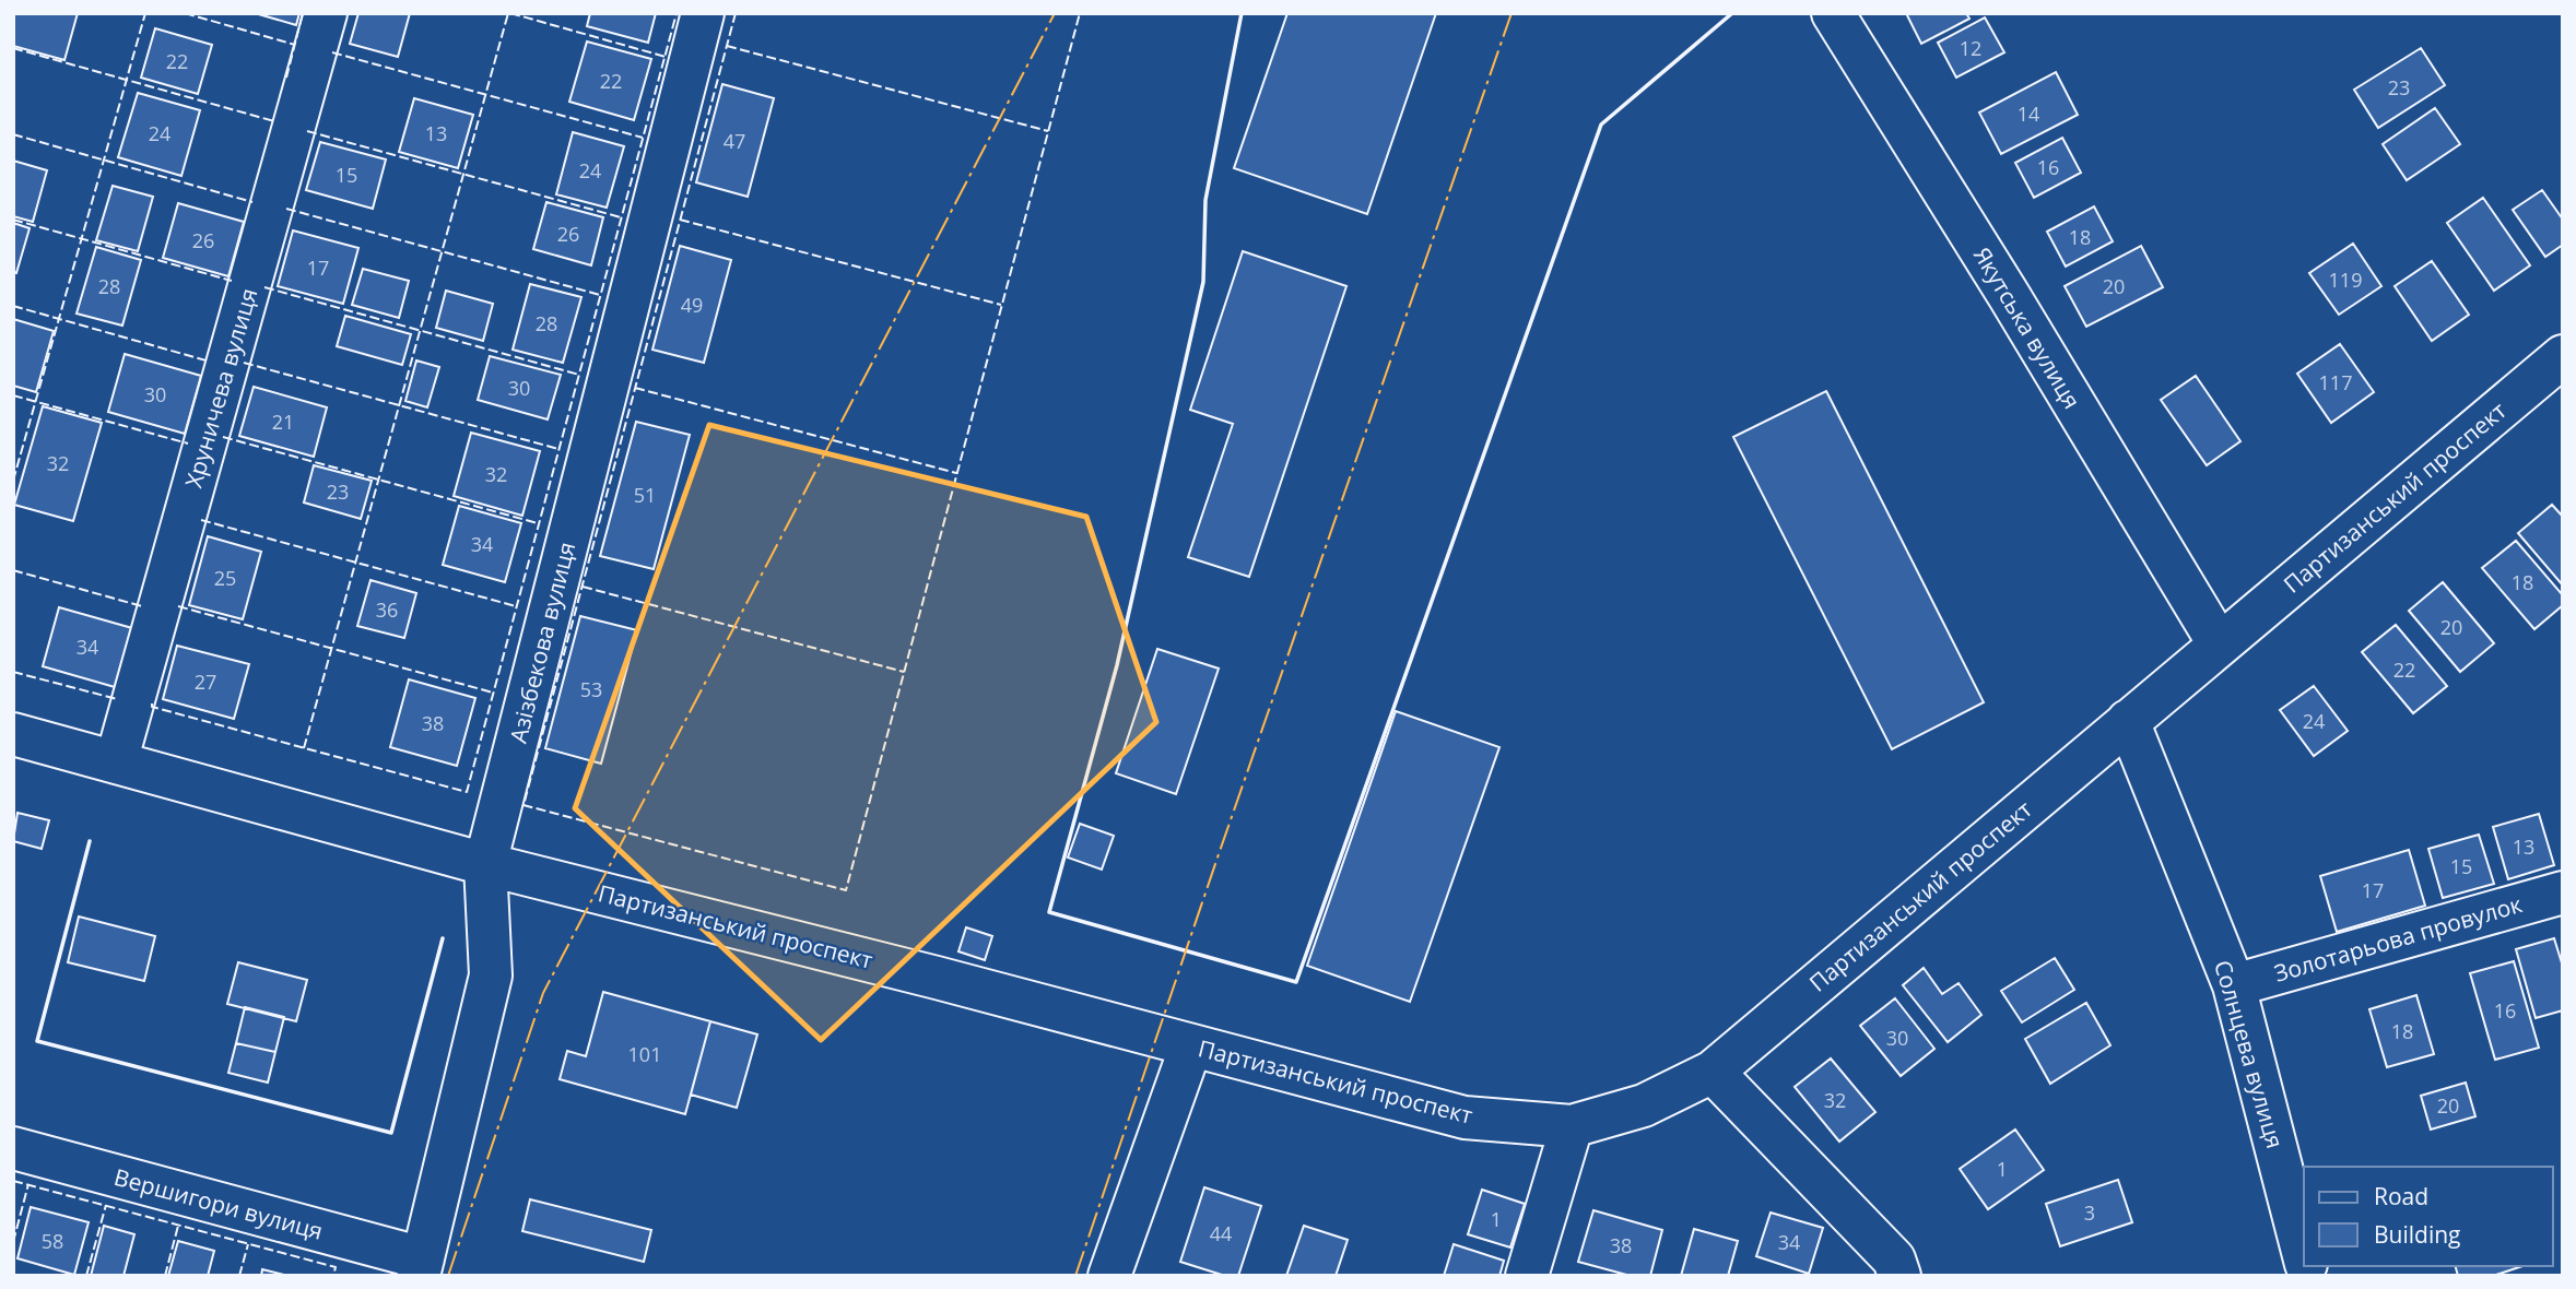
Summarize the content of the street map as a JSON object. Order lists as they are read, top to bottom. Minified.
{"streets":{"street":["Якутська вулиця","Хруничева вулиця","Партизанський проспект","Азізбекова вулиця","Золотарьова провулок","Солнцева вулиця","Вершигори вулиця"]},"crossings":[["Якутська вулиця","Партизанський проспект"],["Хруничева вулиця","Партизанський проспект"],["Партизанський проспект","Азізбекова вулиця"],["Партизанський проспект","Солнцева вулиця"],["Азізбекова вулиця","Вершигори вулиця"],["Золотарьова провулок","Солнцева вулиця"]],"house_numbers":["12","22","22","23","14","24","13","47","16","24","15","26","18","26","17","119","28","20","49","28","117","30","30","21","32","32","23","51","34","25","18","36","20","34","22","27","53","24","38","13","15","17","16","18","30","101","32","20","1","3","1","44","58","34","38"],"legend":["Road","Building"]}
